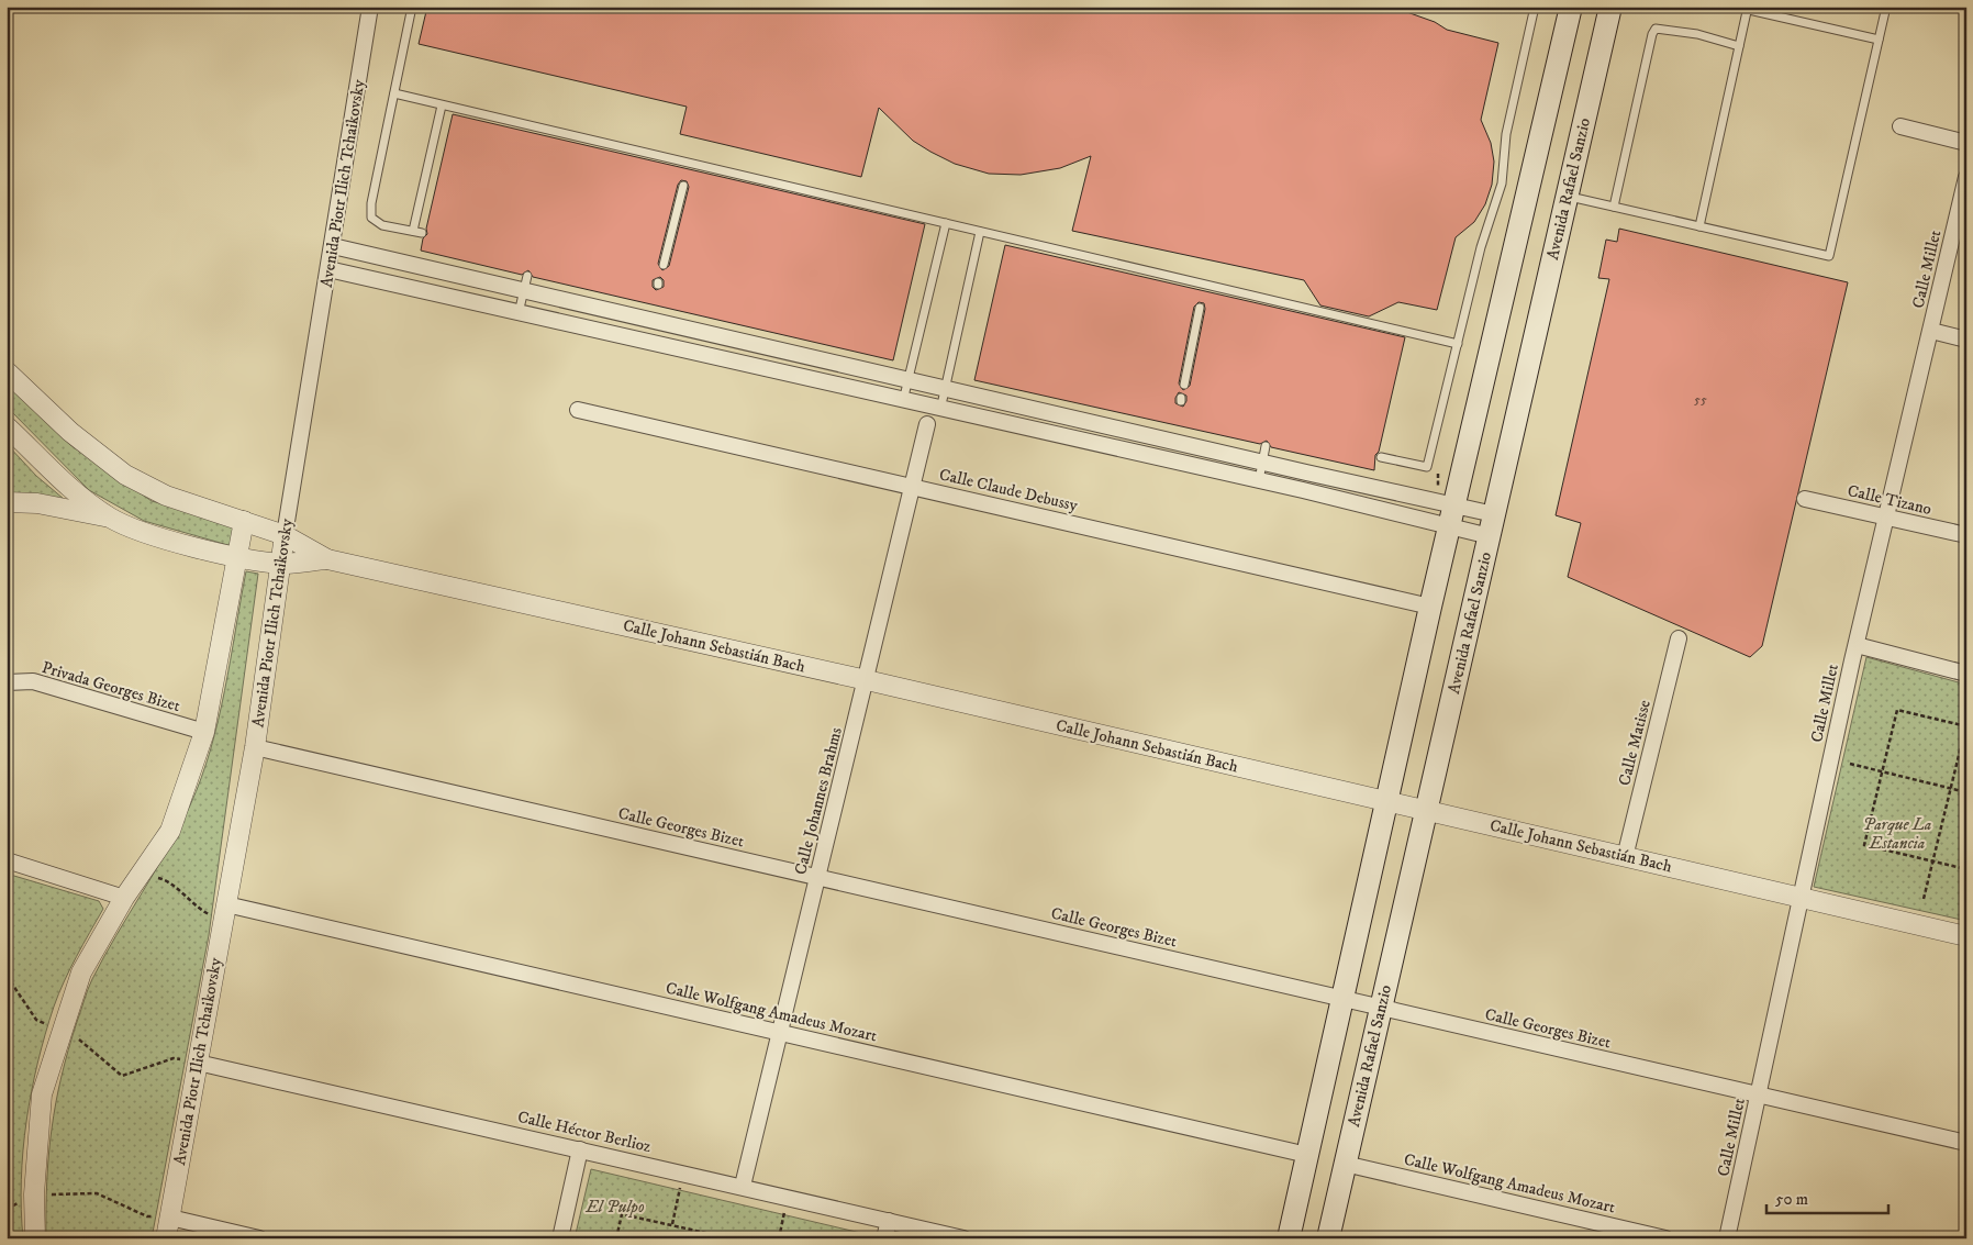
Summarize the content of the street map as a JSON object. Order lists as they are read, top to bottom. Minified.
{"streets":{"main road":["Avenida Rafael Sanzio"],"street":["Avenida Piotr Ilich Tchaikovsky","Calle Millet","Calle Claude Debussy","Calle Tizano","Calle Johann Sebastián Bach","Privada Georges Bizet","Calle Matisse","Calle Johannes Brahms","Calle Georges Bizet","Calle Wolfgang Amadeus Mozart","Calle Héctor Berlioz"]},"crossings":[["Avenida Piotr Ilich Tchaikovsky","Calle Johann Sebastián Bach"],["Avenida Piotr Ilich Tchaikovsky","Calle Georges Bizet"],["Avenida Piotr Ilich Tchaikovsky","Calle Wolfgang Amadeus Mozart"],["Avenida Piotr Ilich Tchaikovsky","Calle Héctor Berlioz"],["Avenida Rafael Sanzio","Calle Johann Sebastián Bach"],["Avenida Rafael Sanzio","Calle Georges Bizet"],["Avenida Rafael Sanzio","Calle Wolfgang Amadeus Mozart"],["Calle Millet","Calle Tizano"],["Calle Millet","Calle Johann Sebastián Bach"],["Calle Millet","Calle Georges Bizet"],["Calle Claude Debussy","Calle Johannes Brahms"],["Calle Johann Sebastián Bach","Calle Matisse"],["Calle Johann Sebastián Bach","Calle Johannes Brahms"],["Calle Johannes Brahms","Calle Georges Bizet"],["Calle Johannes Brahms","Calle Wolfgang Amadeus Mozart"],["Calle Johannes Brahms","Calle Héctor Berlioz"]],"parks":["Parque La Estancia","El Pulpo"],"house_numbers":["55"],"scale_bar":"50 m"}
